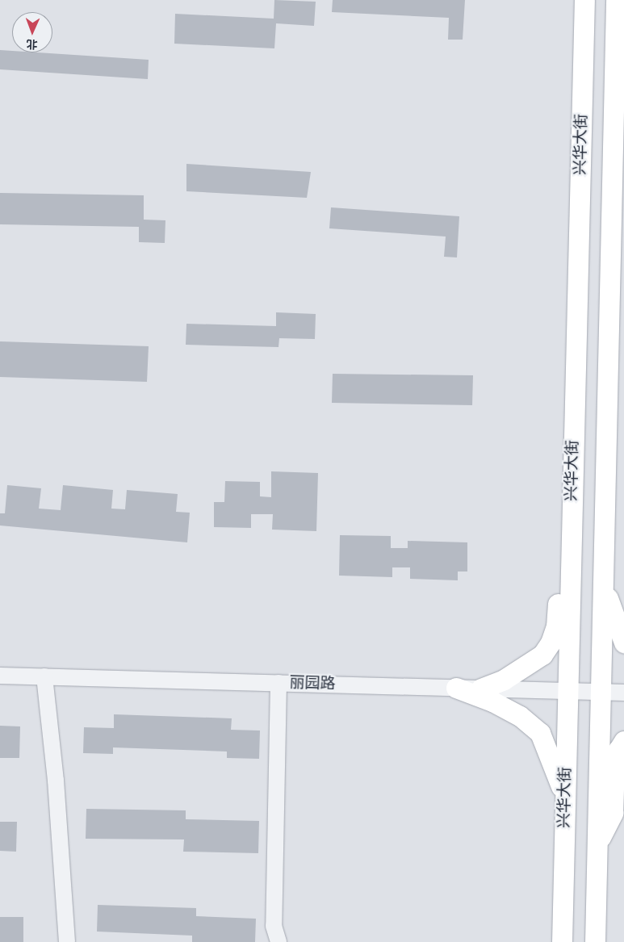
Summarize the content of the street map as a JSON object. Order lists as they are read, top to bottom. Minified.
{"streets":{"main road":["兴华大街"],"street":["丽园路"]},"crossings":[["兴华大街","丽园路"]],"north":"bottom"}
